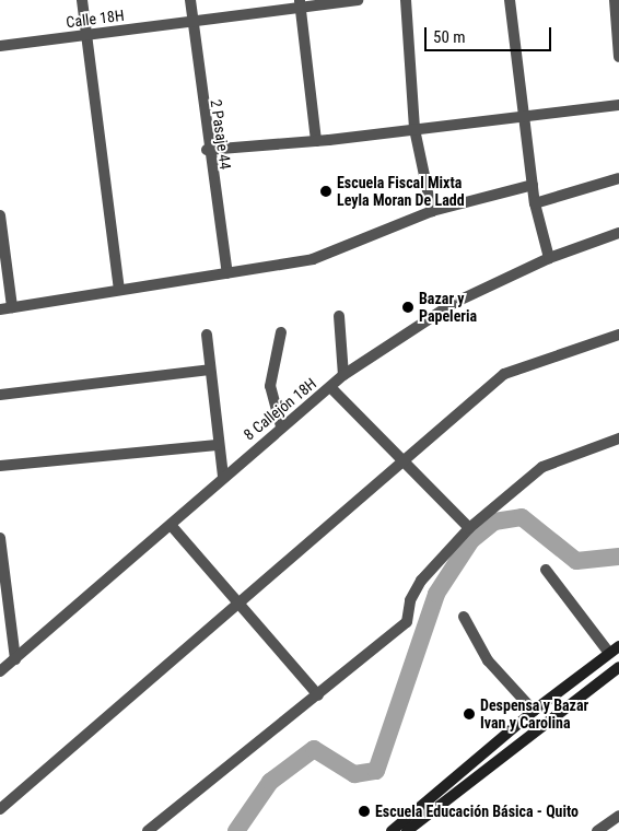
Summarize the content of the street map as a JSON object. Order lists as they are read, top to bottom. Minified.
{"streets":{"street":["Calle 18H","2 Pasaje 44","8 Callejón 18H"]},"crossings":[["Calle 18H","2 Pasaje 44"]],"places":["Escuela Fiscal Mixta Leyla Moran De Ladd","Bazar y Papeleria","Despensa y Bazar Ivan y Carolina","Escuela Educación Básica - Quito"],"scale_bar":"50 m"}
